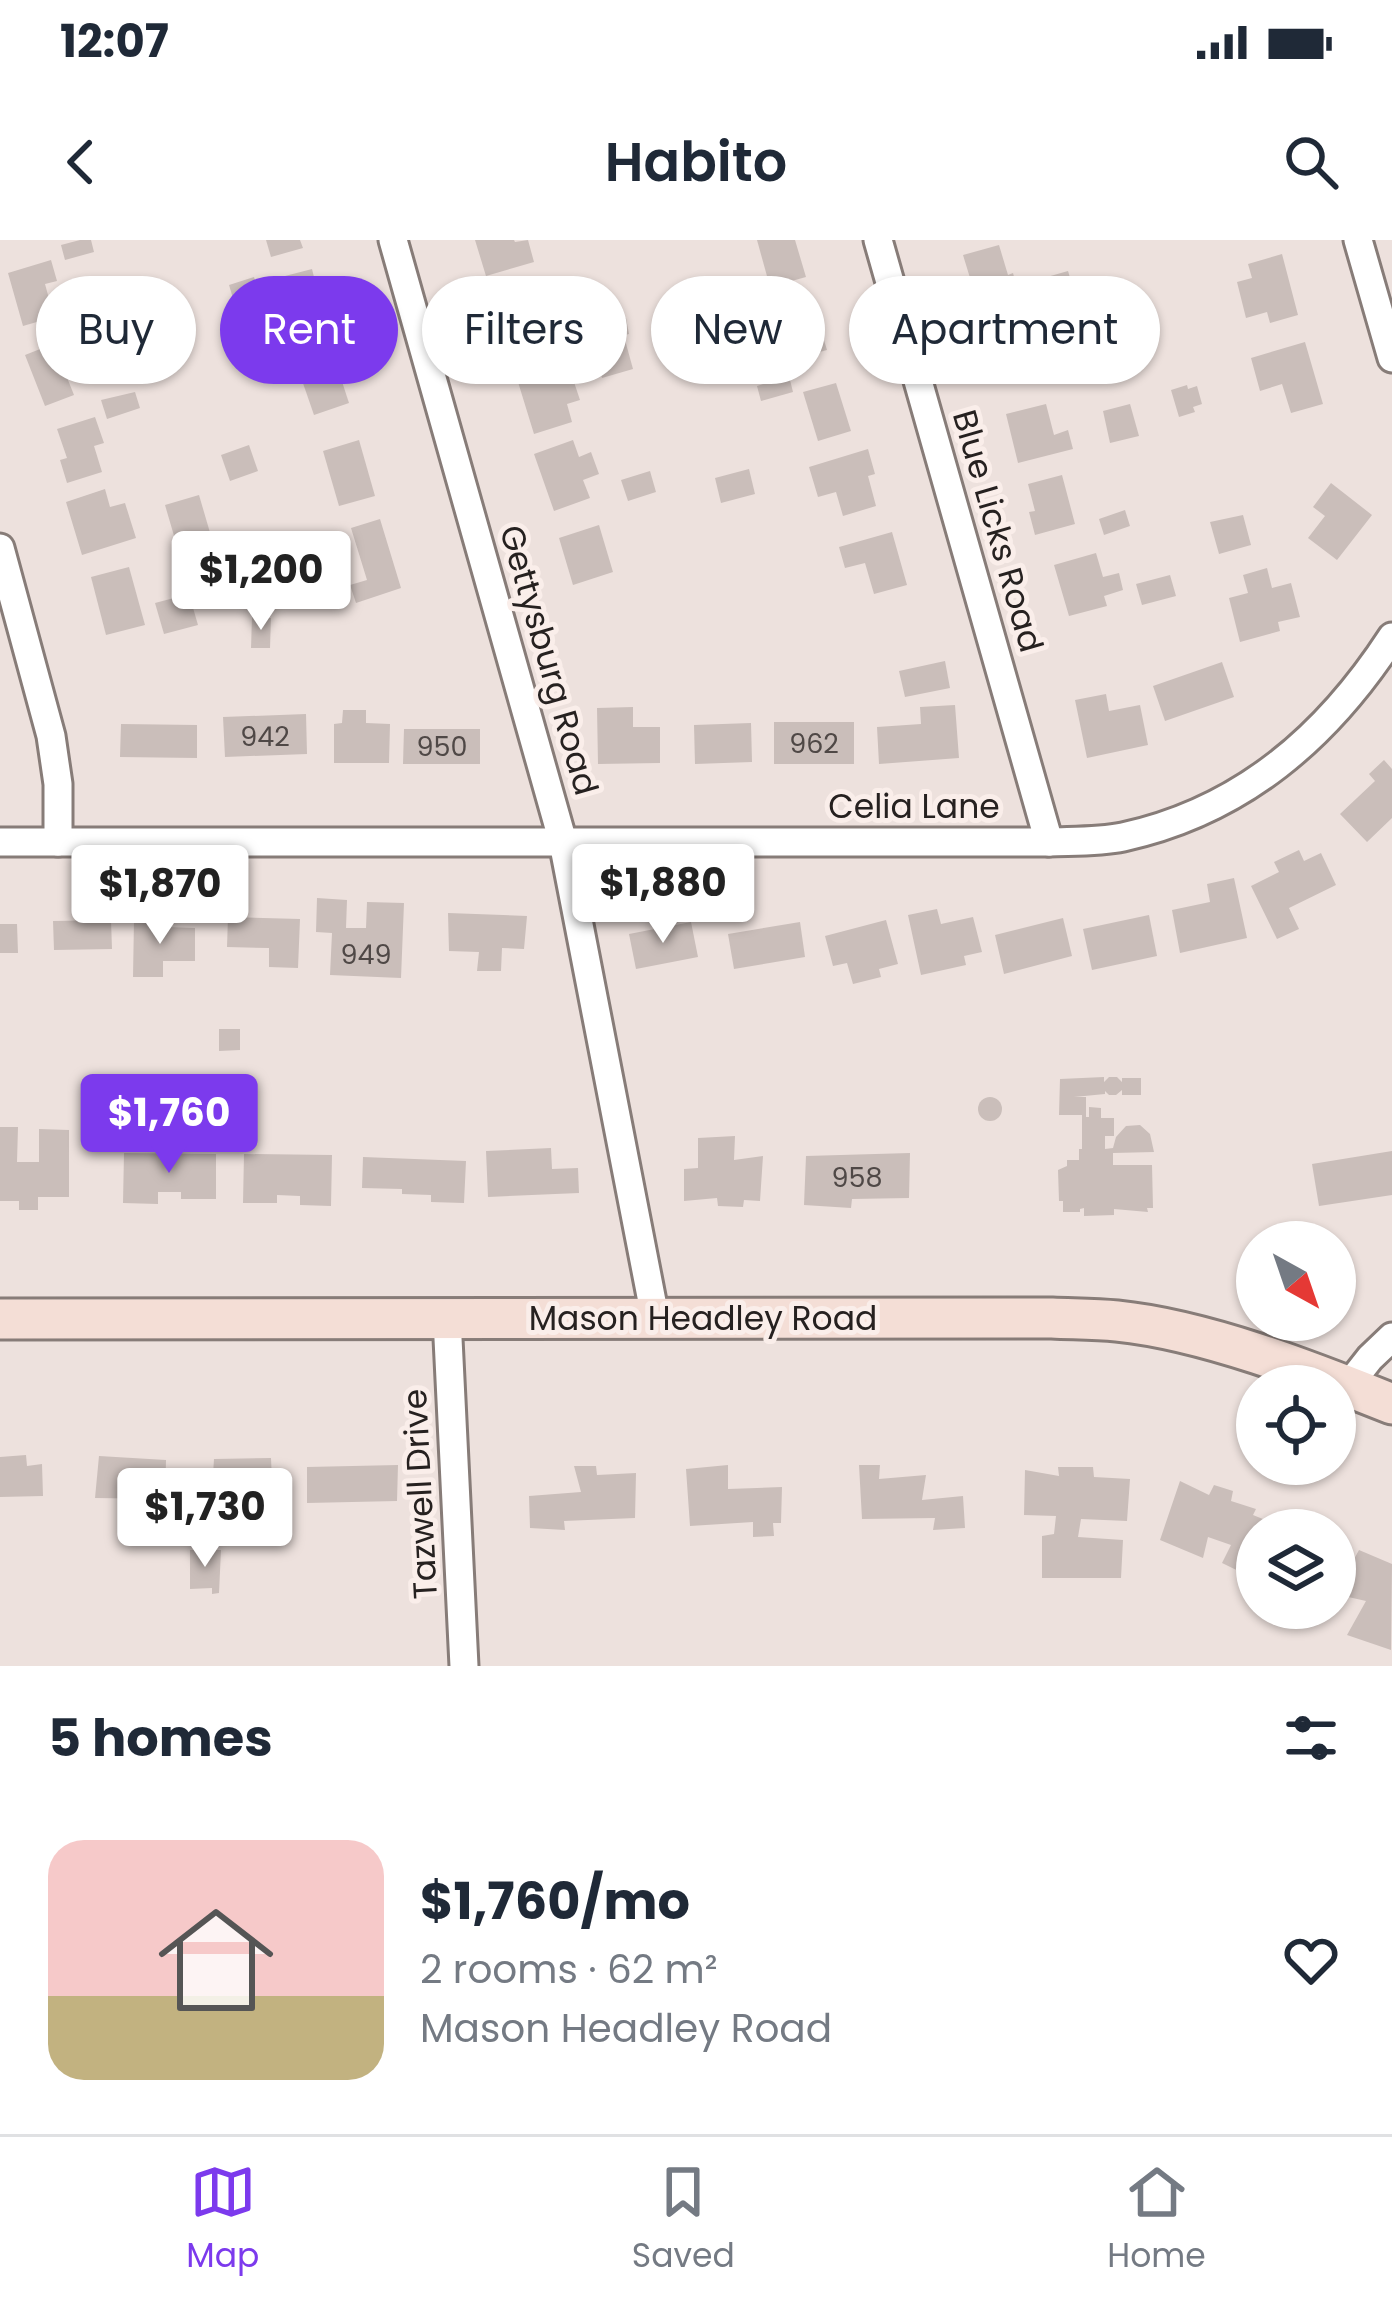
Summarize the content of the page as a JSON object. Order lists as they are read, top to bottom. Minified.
{"streets":{"main road":["Mason Headley Road"],"street":["Blue Licks Road","Gettysburg Road","Celia Lane","Tazwell Drive"]},"crossings":[["Blue Licks Road","Celia Lane"],["Gettysburg Road","Celia Lane"],["Gettysburg Road","Mason Headley Road"],["Mason Headley Road","Tazwell Drive"]],"house_numbers":["942","962","950","949","958"],"north":"bottom right","page":{"status":"12:07","header":"Habito","chip":["Buy","Rent","Filters","New","Apartment"],"price":["$1,200","$1,880","$1,870","$1,760","$1,730"],"heading":"5 homes","list":[{"name":"$1,760/mo","note":"2 rooms · 62 m² · Mason Headley Road"}],"tabs":["Map","Saved","Home"]}}
